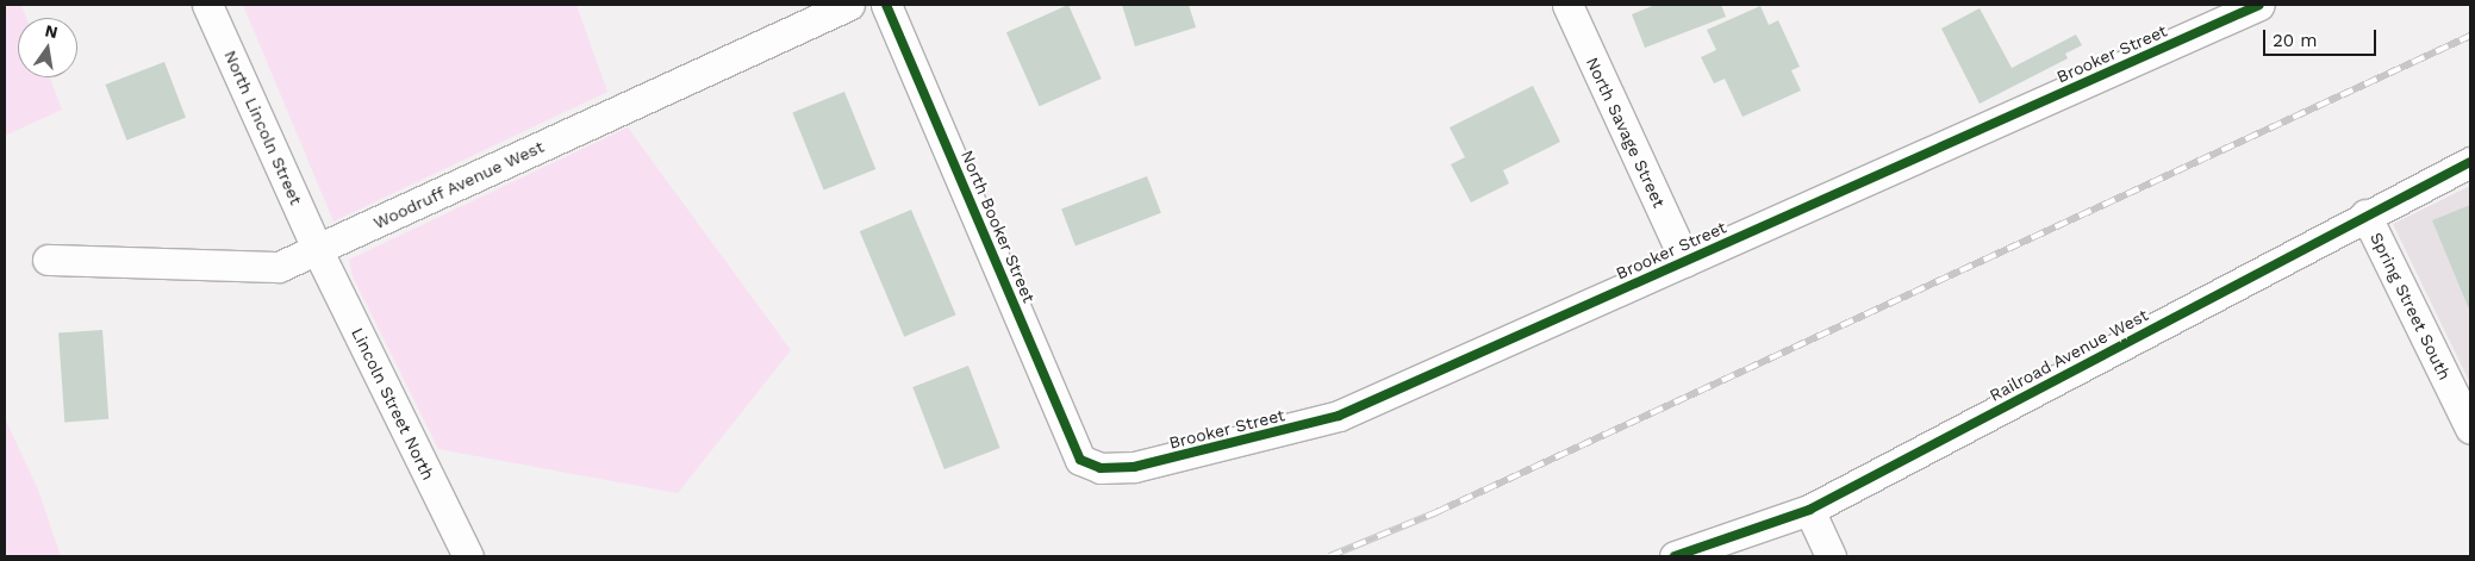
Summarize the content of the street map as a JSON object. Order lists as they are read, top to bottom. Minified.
{"streets":{"street":["Brooker Street","North Lincoln Street","North Savage Street","Woodruff Avenue West","North Booker Street","Spring Street South","Railroad Avenue West","Lincoln Street North"]},"crossings":[["Brooker Street","North Savage Street"],["Brooker Street","North Booker Street"],["North Lincoln Street","Woodruff Avenue West"],["North Lincoln Street","Lincoln Street North"],["Woodruff Avenue West","Lincoln Street North"],["Spring Street South","Railroad Avenue West"]],"scale_bar":"20 m","north":"top"}
